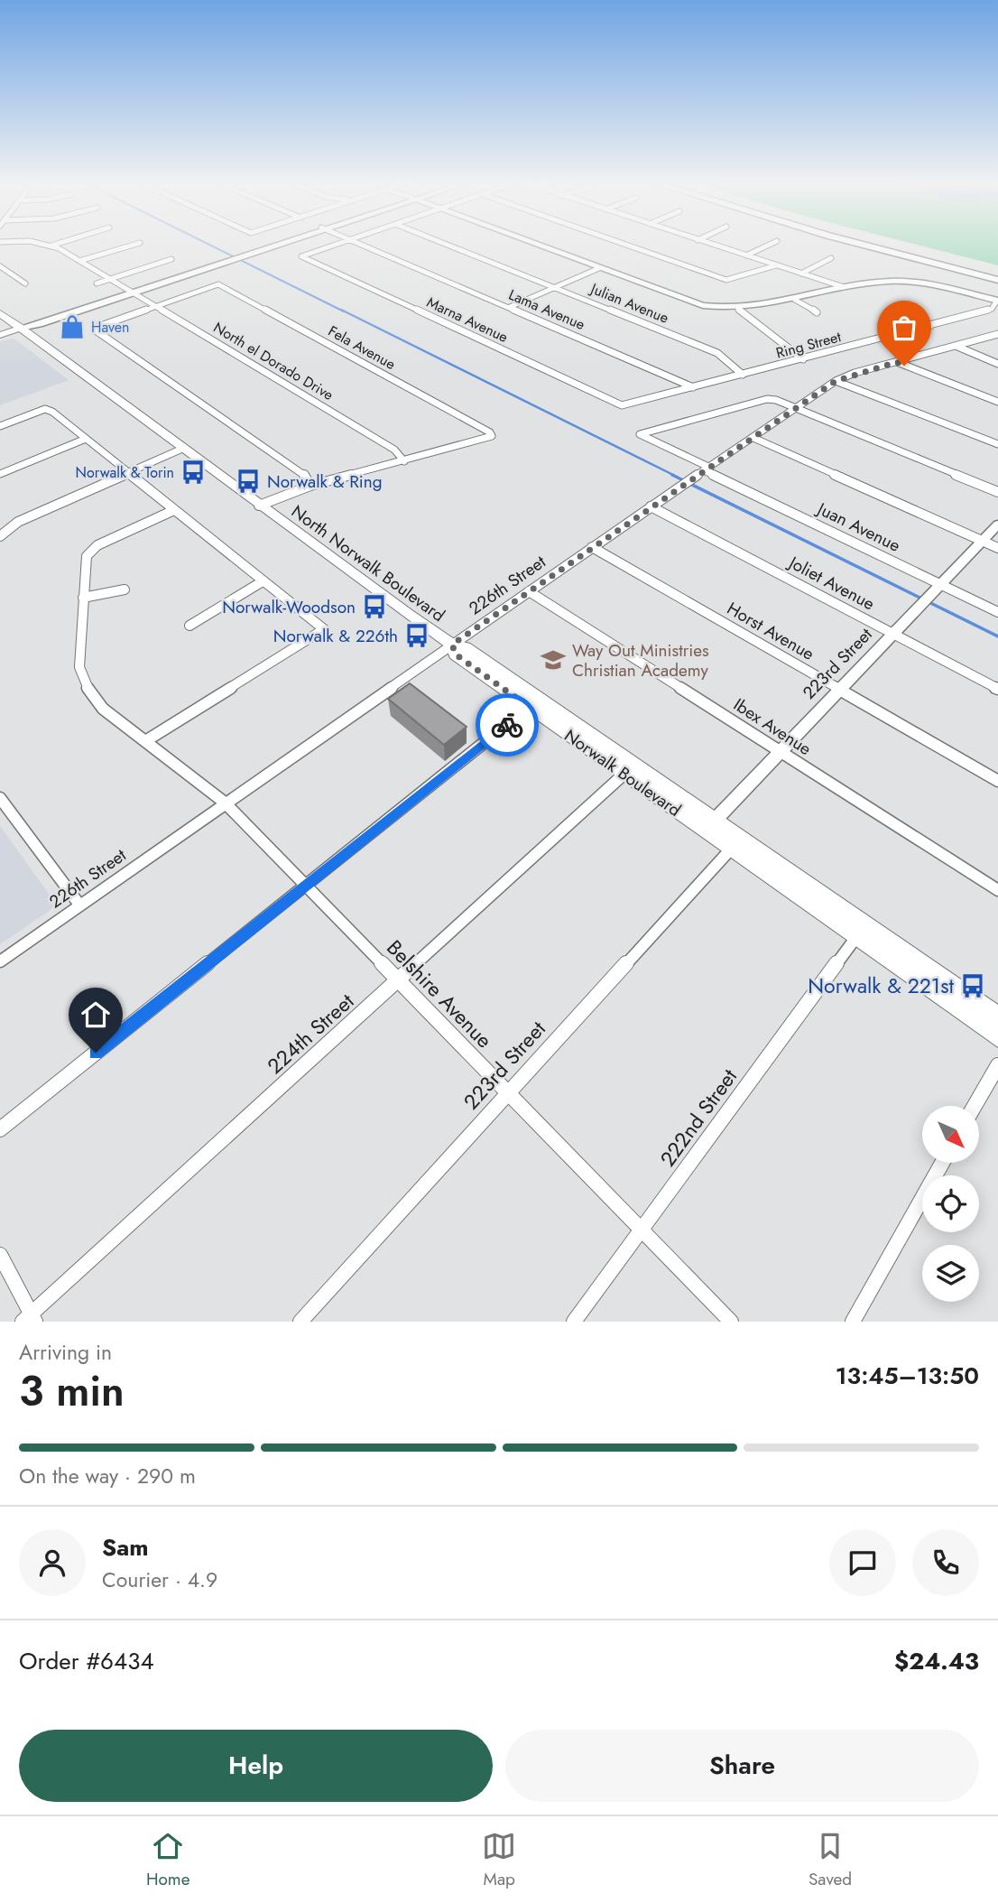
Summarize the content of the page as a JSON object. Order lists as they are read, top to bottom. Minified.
{"streets":{"main road":["North Norwalk Boulevard","Norwalk Boulevard"],"street":["Julian Avenue","Lama Avenue","Marna Avenue","Ring Street","Fela Avenue","North el Dorado Drive","Juan Avenue","Joliet Avenue","226th Street","Horst Avenue","223rd Street","Ibex Avenue","Belshire Avenue","224th Street","222nd Street"]},"crossings":[["Julian Avenue","Ring Street"],["Lama Avenue","Ring Street"],["Marna Avenue","Ring Street"],["Fela Avenue","North el Dorado Drive"],["Juan Avenue","226th Street"],["Juan Avenue","223rd Street"],["North Norwalk Boulevard","226th Street"],["North Norwalk Boulevard","Norwalk Boulevard"],["Joliet Avenue","226th Street"],["Joliet Avenue","223rd Street"],["226th Street","Horst Avenue"],["226th Street","Ibex Avenue"],["226th Street","Norwalk Boulevard"],["226th Street","Belshire Avenue"],["Horst Avenue","223rd Street"],["223rd Street","Ibex Avenue"],["223rd Street","Norwalk Boulevard"],["223rd Street","Belshire Avenue"],["Norwalk Boulevard","224th Street"],["Norwalk Boulevard","222nd Street"],["Belshire Avenue","224th Street"],["Belshire Avenue","222nd Street"]],"places":{"shop":["Haven"],"bus stop":["Norwalk & Torin","Norwalk & Ring","Norwalk-Woodson","Norwalk & 226th","Norwalk & 221st"],"school or university":["Way Out Ministries Christian Academy"]},"north":"bottom right","page":{"heading":["3 min","Arriving in","13:45–13:50"],"panel":["Sam","Courier · 4.9","Order #6434","$24.43"],"bar":"On the way · 290 m","buttons":["Help","Share"],"tabs":["Home","Map","Saved"]}}
